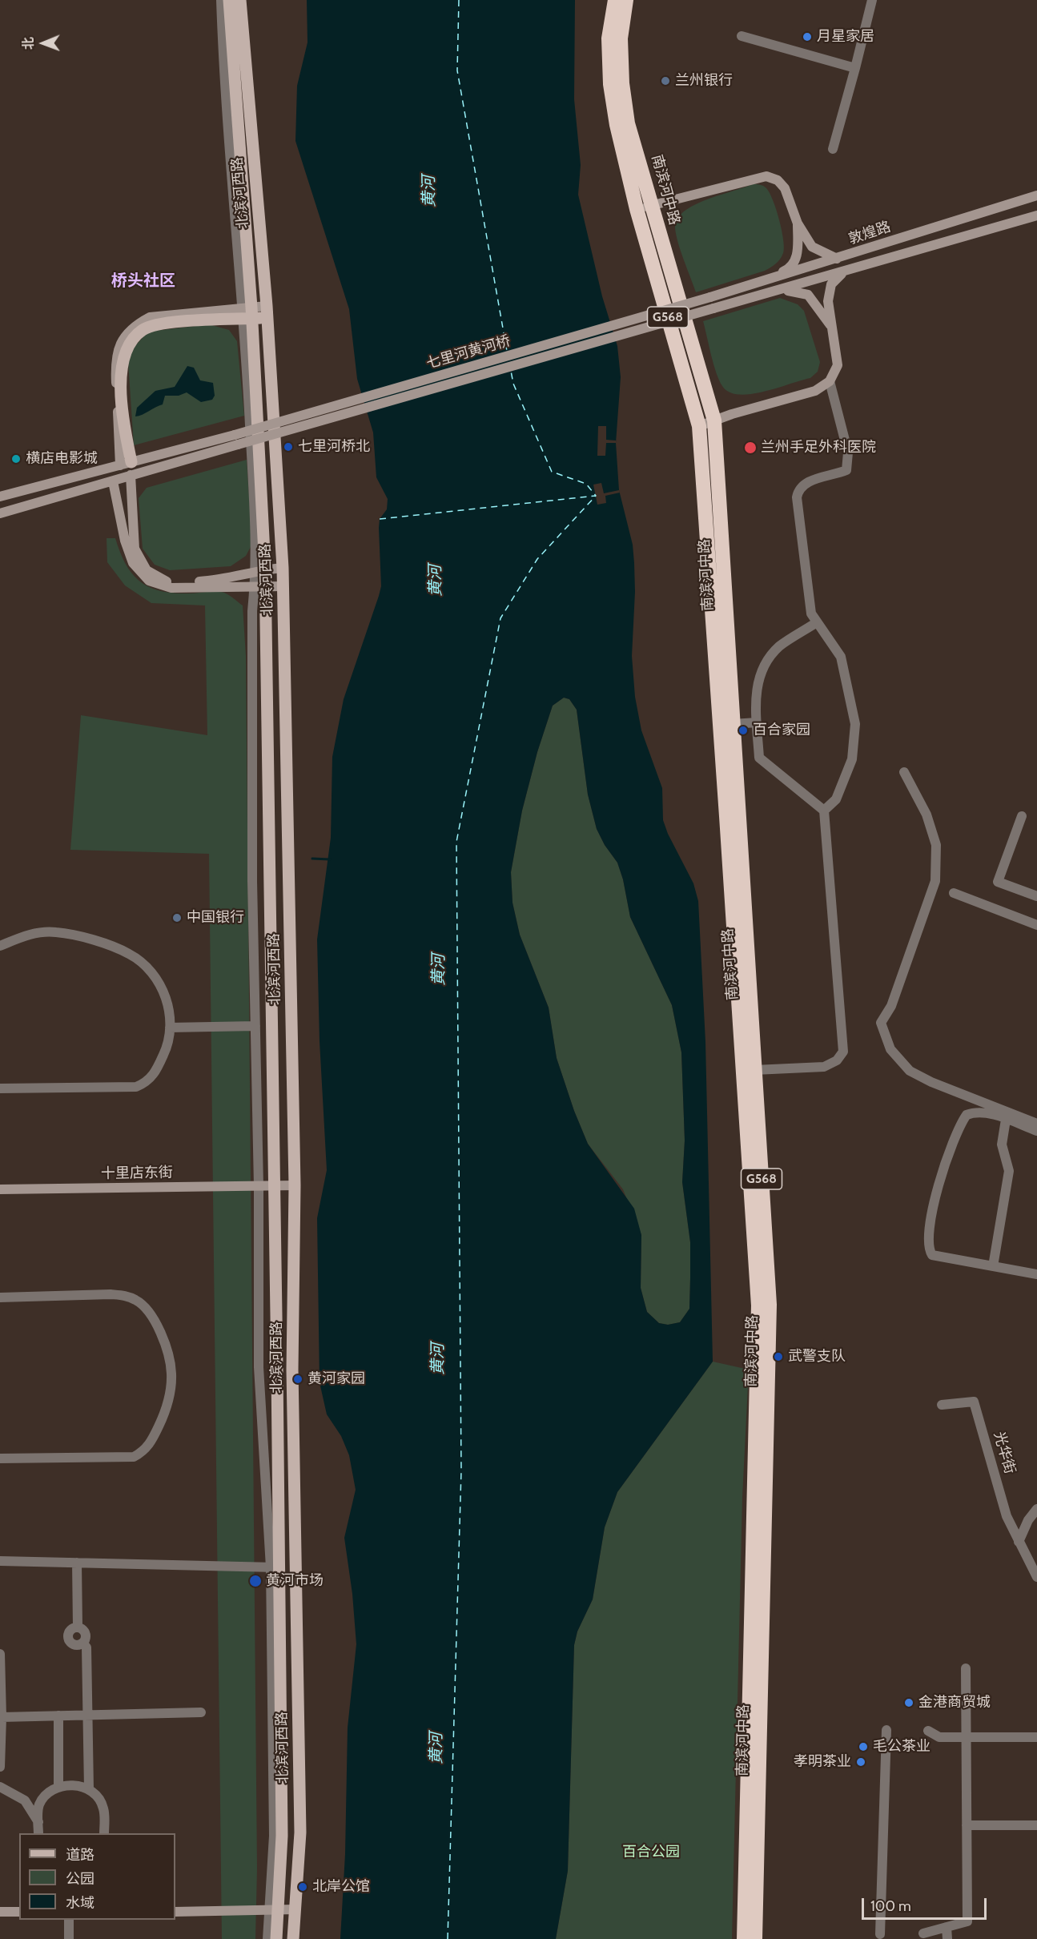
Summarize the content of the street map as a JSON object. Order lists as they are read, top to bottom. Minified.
{"streets":{"highway":["南滨河中路","G568"],"main road":["北滨河西路","敦煌路","七里河黄河桥","十里店东街"],"street":["光华街"]},"crossings":[["北滨河西路","十里店东街"],["敦煌路","七里河黄河桥"]],"districts":["桥头社区"],"water":["黄河"],"parks":["百合公园"],"places":["月星家居","兰州银行","七里河桥北","兰州手足外科医院","横店电影城","百合家园","中国银行","武警支队","黄河家园","黄河市场","金港商贸城","毛公茶业","孝明茶业","北岸公馆"],"legend":["道路","公园","水域"],"scale_bar":"100 m","north":"left"}
